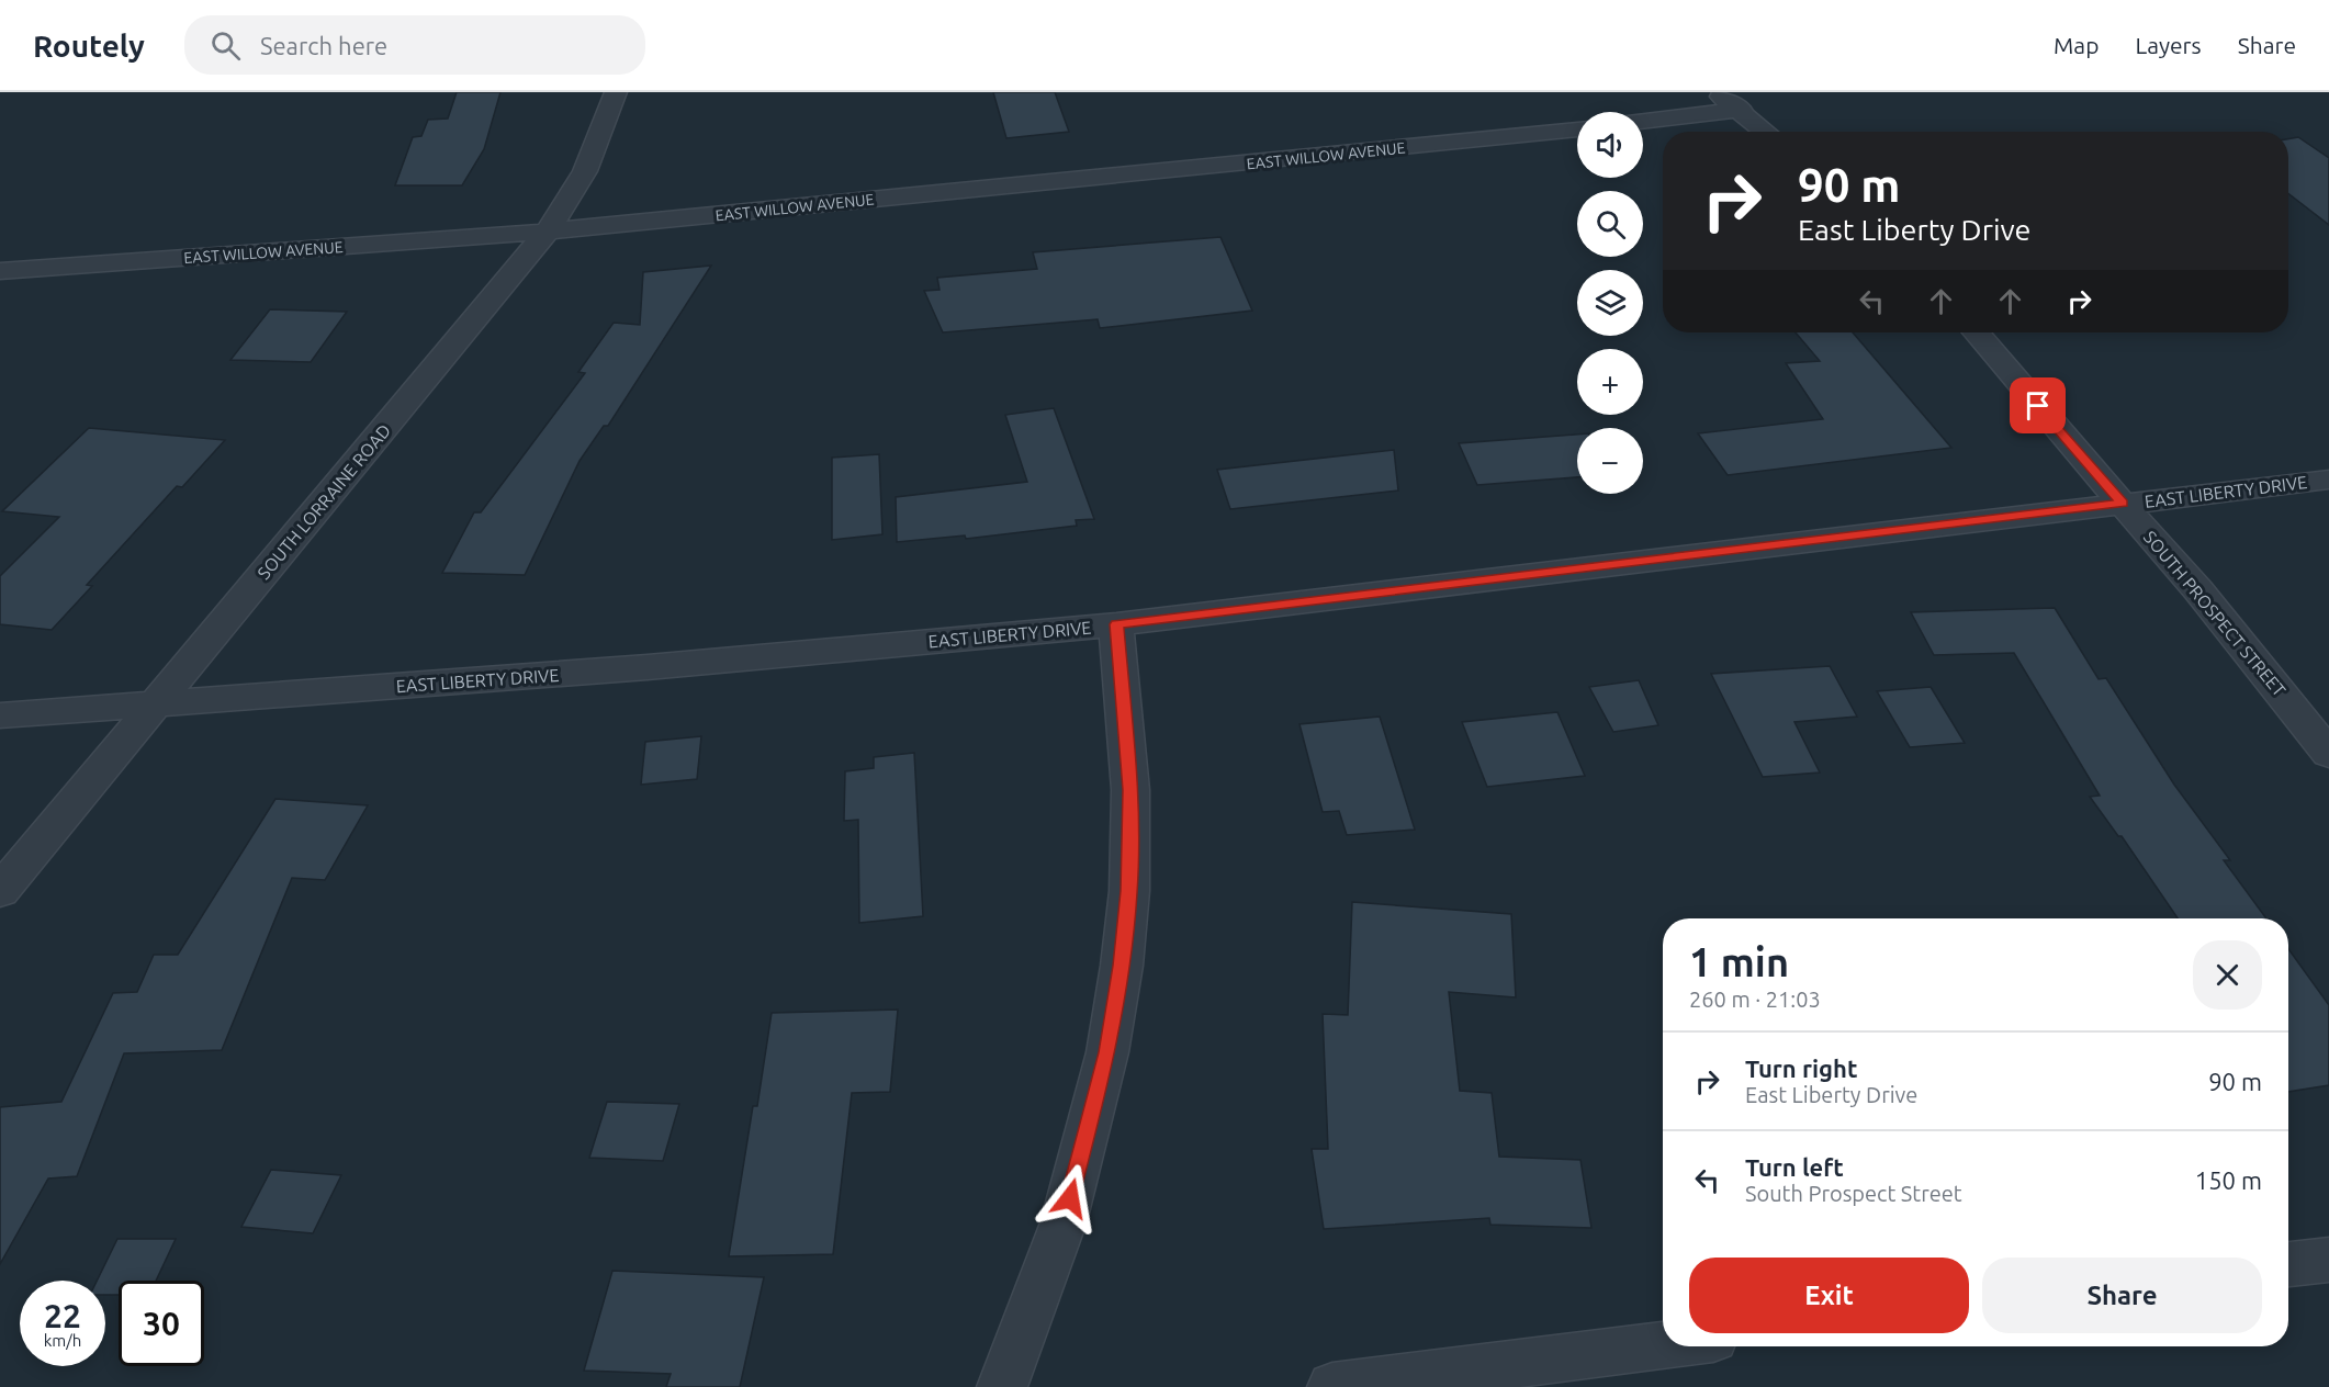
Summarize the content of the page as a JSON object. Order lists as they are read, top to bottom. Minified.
{"streets":{"street":["EAST WILLOW AVENUE","EAST LIBERTY DRIVE","SOUTH LORRAINE ROAD","SOUTH PROSPECT STREET"]},"crossings":[["EAST WILLOW AVENUE","SOUTH LORRAINE ROAD"],["EAST LIBERTY DRIVE","SOUTH LORRAINE ROAD"],["EAST LIBERTY DRIVE","SOUTH PROSPECT STREET"]],"page":{"header":"Routely","search":"Search here","nav":["Map","Layers","Share"],"map_buttons":["+","−"],"turn":["90 m","East Liberty Drive"],"heading":["1 min","260 m · 21:03"],"list":[{"name":"Turn right","note":"East Liberty Drive","value":"90 m"},{"name":"Turn left","note":"South Prospect Street","value":"150 m"}],"buttons":["Exit","Share"],"speed":"22 km/h","limit":"30"}}
